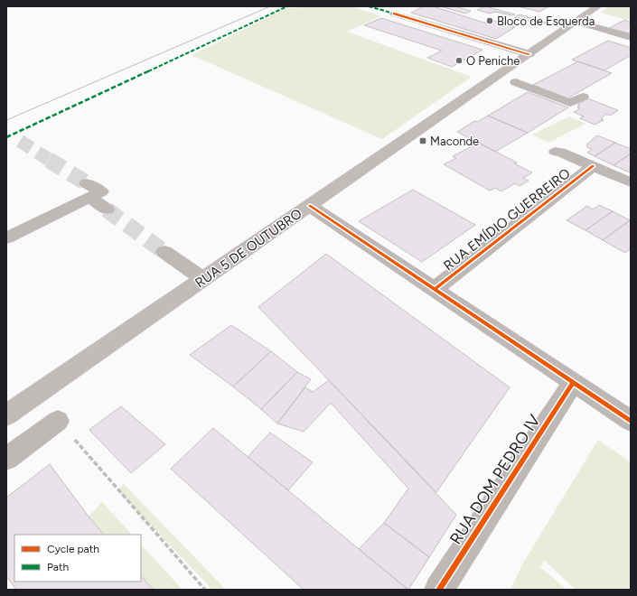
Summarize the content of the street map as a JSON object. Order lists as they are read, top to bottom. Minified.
{"streets":{"main road":["RUA 5 DE OUTUBRO"],"street":["RUA EMÍDIO GUERREIRO","RUA DOM PEDRO IV"]},"places":{"other":["Bloco de Esquerda","O Peniche"],"transit":["Maconde"]},"legend":["Cycle path","Path"]}
